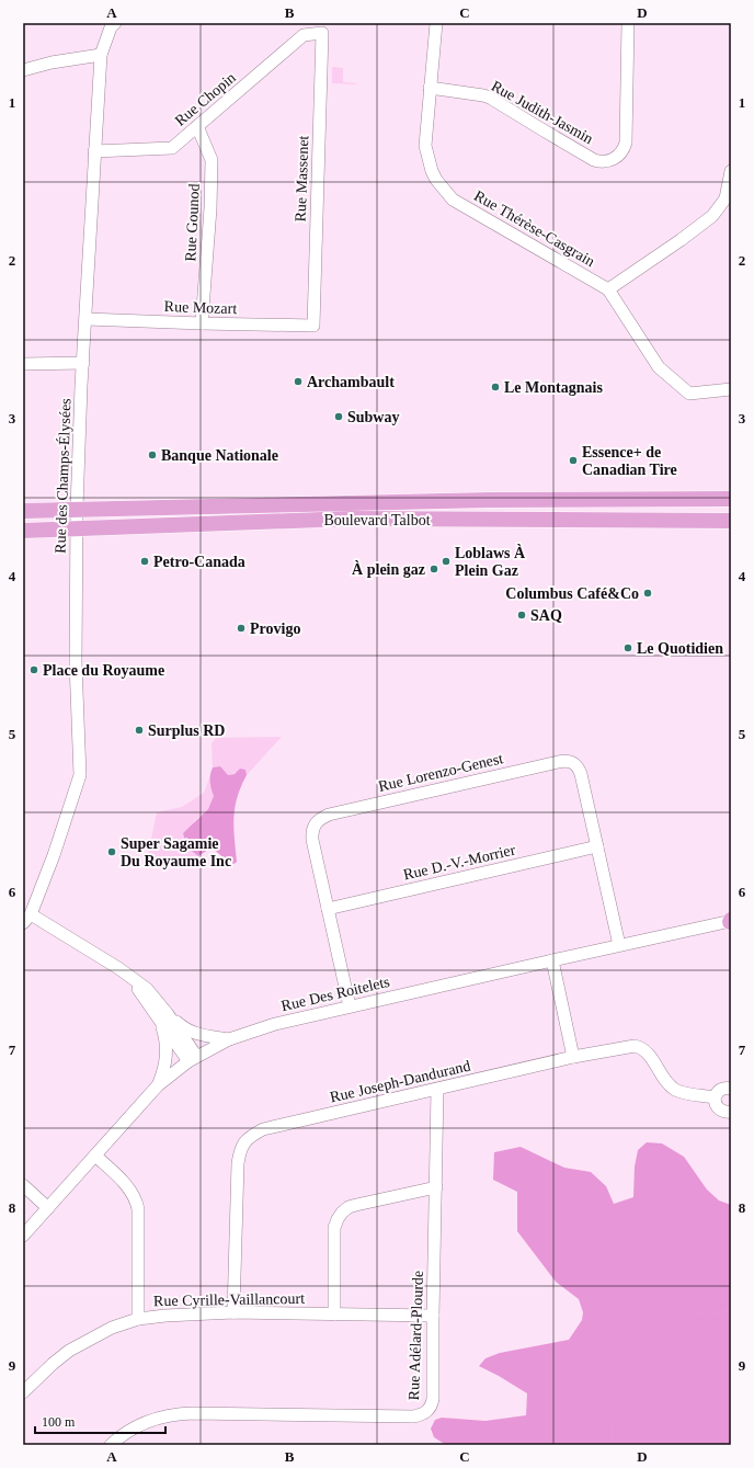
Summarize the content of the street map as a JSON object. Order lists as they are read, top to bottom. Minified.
{"streets":{"main road":["Boulevard Talbot"],"street":["Rue Chopin","Rue Judith-Jasmin","Rue Massenet","Rue Gounod","Rue Thérèse-Casgrain","Rue Mozart","Rue des Champs-Élysées","Rue Lorenzo-Genest","Rue D.-V.-Morrier","Rue Des Roitelets","Rue Joseph-Dandurand","Rue Cyrille-Vaillancourt","Rue Adélard-Plourde"]},"crossings":[["Rue Chopin","Rue Massenet"],["Rue Chopin","Rue Gounod"],["Rue Chopin","Rue des Champs-Élysées"],["Rue Judith-Jasmin","Rue Thérèse-Casgrain"],["Rue Massenet","Rue Mozart"],["Rue Gounod","Rue Mozart"],["Rue Mozart","Rue des Champs-Élysées"],["Rue des Champs-Élysées","Boulevard Talbot"],["Rue Lorenzo-Genest","Rue D.-V.-Morrier"],["Rue Lorenzo-Genest","Rue Des Roitelets"],["Rue Joseph-Dandurand","Rue Cyrille-Vaillancourt"],["Rue Joseph-Dandurand","Rue Adélard-Plourde"],["Rue Cyrille-Vaillancourt","Rue Adélard-Plourde"]],"places":["Archambault","Le Montagnais","Subway","Banque Nationale","Essence+ de Canadian Tire","Petro-Canada","Loblaws À Plein Gaz","À plein gaz","Columbus Café&Co","SAQ","Provigo","Le Quotidien","Place du Royaume","Surplus RD","Super Sagamie Du Royaume Inc"],"scale_bar":"100 m","grid":{"columns":["A","B","C","D"],"rows":["1","2","3","4","5","6","7","8","9"]}}
